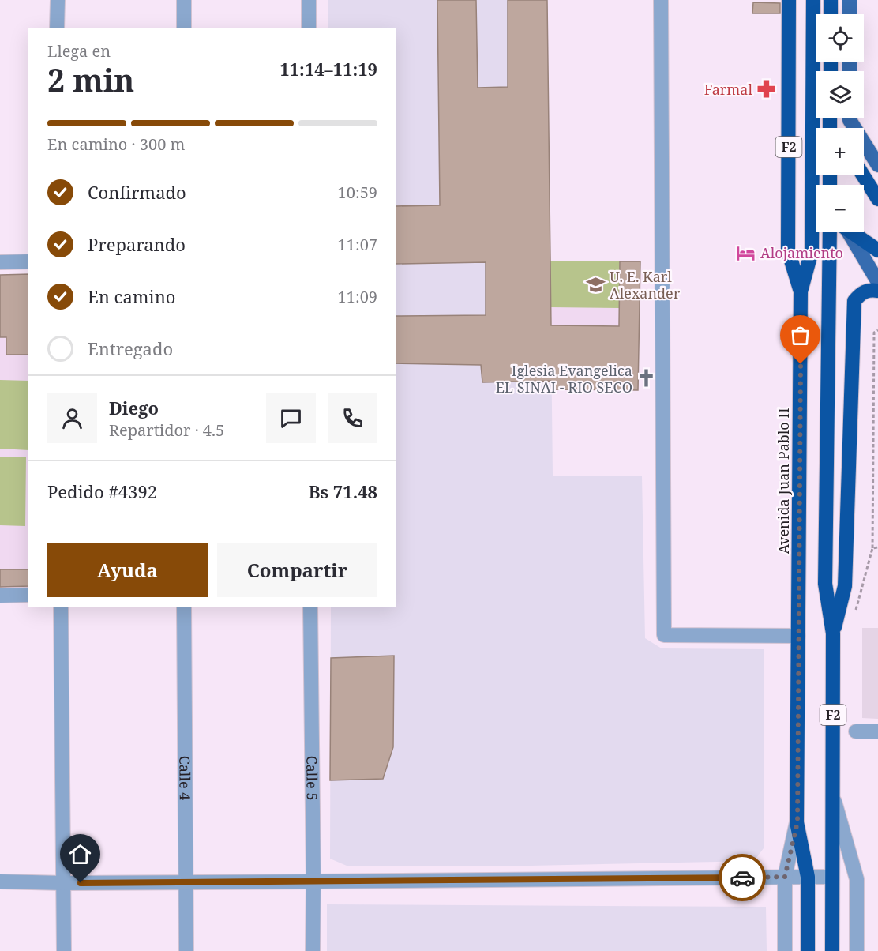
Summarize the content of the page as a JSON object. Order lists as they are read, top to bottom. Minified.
{"streets":{"highway":["F2","Avenida Juan Pablo II"],"street":["Calle 4","Calle 5"]},"crossings":[["F2","Avenida Juan Pablo II"]],"places":{"pharmacy":["Farmal"],"hotel":["Alojamiento"],"school or university":["U. E. Karl Alexander"],"church":["Iglesia Evangelica EL SINAI - RIO SECO"]},"page":{"map_buttons":["+","−"],"heading":["2 min","Llega en","11:14–11:19"],"panel":["Diego","Repartidor · 4.5","Pedido #4392","Bs 71.48"],"bar":"En camino · 300 m","list":[["Confirmado","10:59"],["Preparando","11:07"],["En camino","11:09"],"Entregado"],"buttons":["Ayuda","Compartir"]}}
